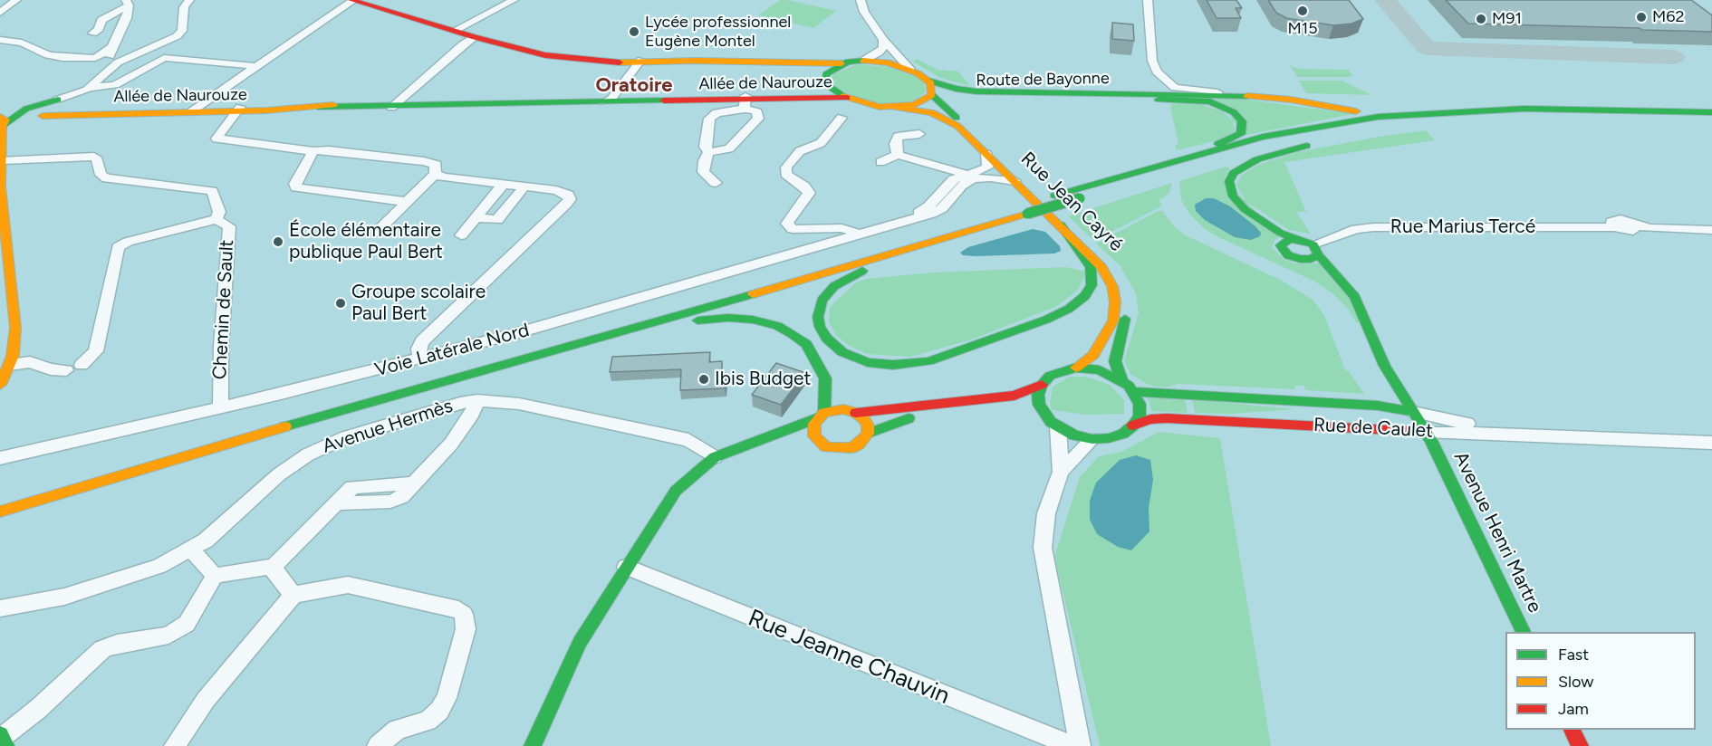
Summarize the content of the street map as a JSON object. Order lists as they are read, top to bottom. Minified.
{"streets":{"main road":["Route de Bayonne","Allée de Naurouze","Rue Jean Cayré","Rue de Caulet","Avenue Henri Martre"],"street":["Rue Marius Tercé","Chemin de Sault","Voie Latérale Nord","Avenue Hermès","Rue Jeanne Chauvin"]},"crossings":[["Route de Bayonne","Allée de Naurouze"],["Rue Jean Cayré","Voie Latérale Nord"],["Rue Jean Cayré","Rue de Caulet"],["Chemin de Sault","Voie Latérale Nord"],["Rue de Caulet","Avenue Henri Martre"]],"districts":["Oratoire"],"places":["M15","M62","M91","Lycée professionnel Eugène Montel","École élémentaire publique Paul Bert","Groupe scolaire Paul Bert","Ibis Budget"],"legend":["Fast","Slow","Jam"]}
